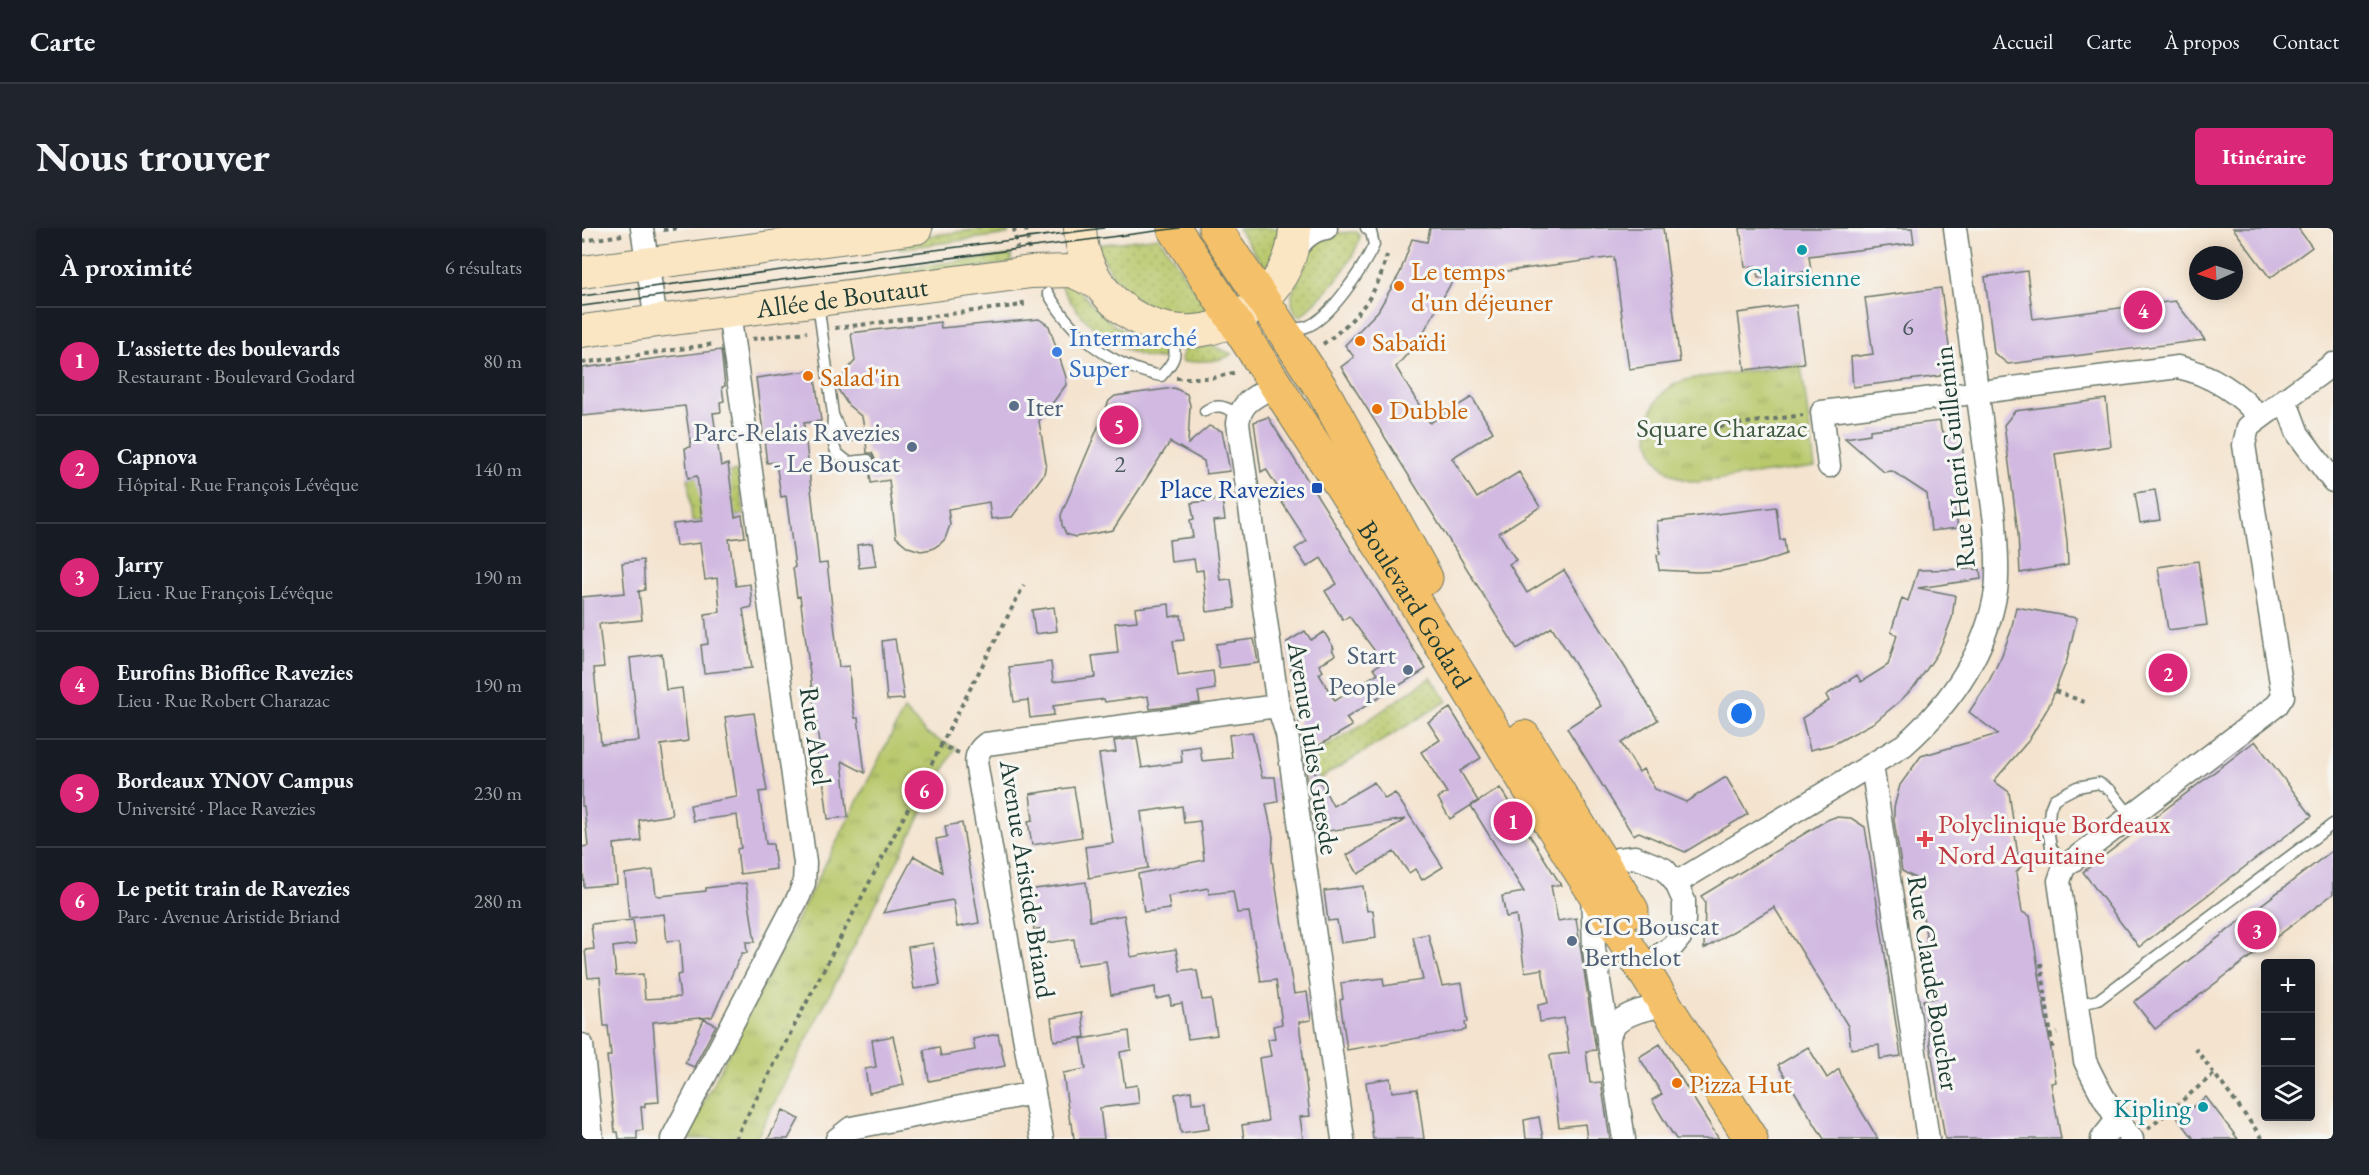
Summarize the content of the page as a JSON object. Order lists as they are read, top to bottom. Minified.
{"streets":{"main road":["Allée de Boutaut","Boulevard Godard"],"street":["Rue Henri Guillemin","Rue Abel","Avenue Jules Guesde","Avenue Aristide Briand","Rue Claude Boucher"]},"crossings":[["Allée de Boutaut","Rue Abel"],["Rue Henri Guillemin","Rue Claude Boucher"],["Avenue Jules Guesde","Avenue Aristide Briand"]],"parks":["Square Charazac"],"places":{"other":["Clairsienne","Le temps d'un déjeuner","Sabaïdi","Intermarché Super","Salad'in","Iter","Dubble","Parc-Relais Ravezies - Le Bouscat","Start People","CIC Bouscat Berthelot","Pizza Hut","Kipling"],"transit":["Place Ravezies"],"health":["Polyclinique Bordeaux Nord Aquitaine"]},"house_numbers":["6","2"],"north":"left","page":{"header":"Carte","nav":["Accueil","Carte","À propos","Contact"],"buttons":"Itinéraire","title":"Nous trouver","heading":["À proximité","6 résultats"],"pins":["4","5","2","6","1","3"],"list":[{"mark":"1","name":"L'assiette des boulevards","note":"Restaurant · Boulevard Godard","value":"80 m"},{"mark":"2","name":"Capnova","note":"Hôpital · Rue François Lévêque","value":"140 m"},{"mark":"3","name":"Jarry","note":"Lieu · Rue François Lévêque","value":"190 m"},{"mark":"4","name":"Eurofins Bioffice Ravezies","note":"Lieu · Rue Robert Charazac","value":"190 m"},{"mark":"5","name":"Bordeaux YNOV Campus","note":"Université · Place Ravezies","value":"230 m"},{"mark":"6","name":"Le petit train de Ravezies","note":"Parc · Avenue Aristide Briand","value":"280 m"}],"map_buttons":["+","−"]}}
